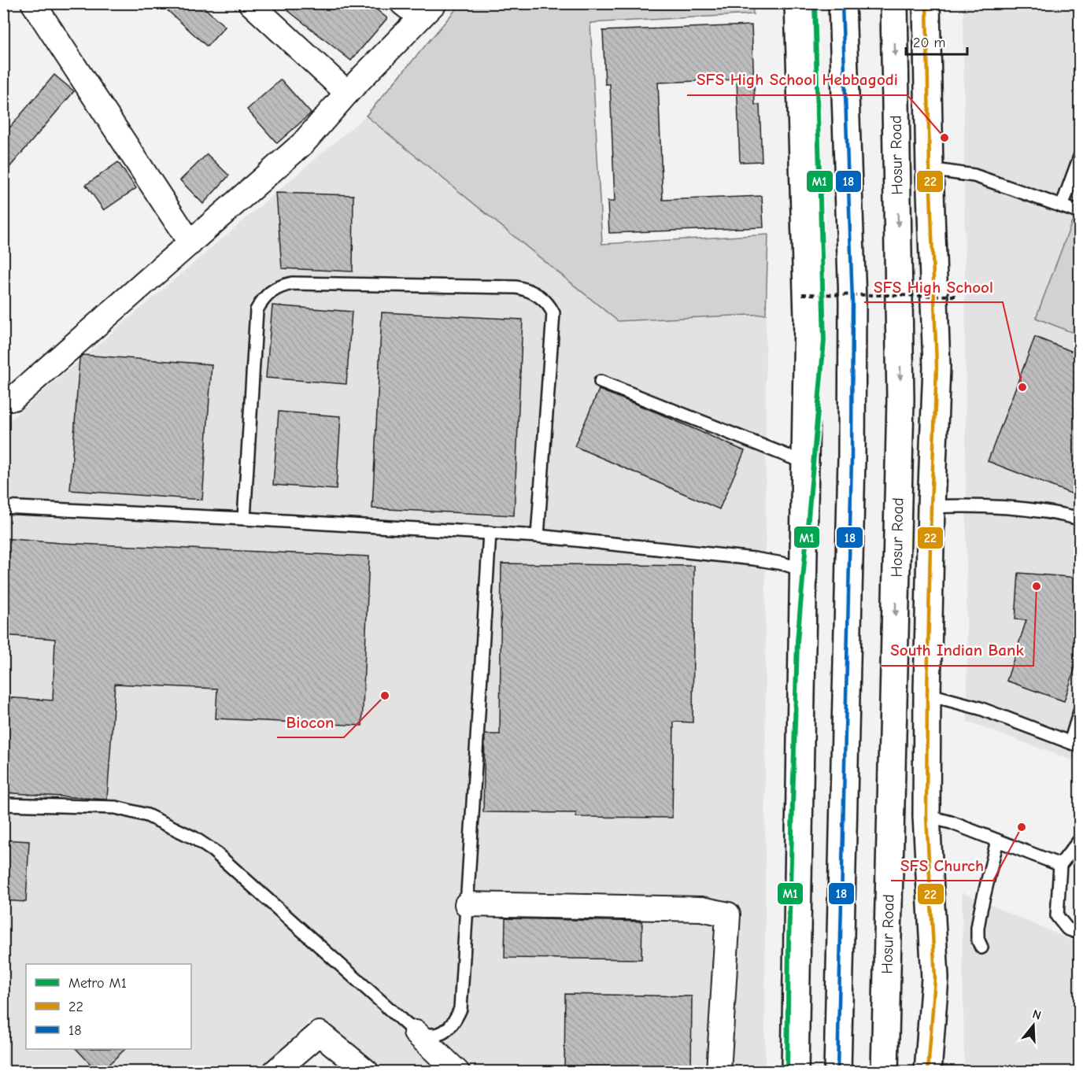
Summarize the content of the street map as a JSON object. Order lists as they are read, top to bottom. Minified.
{"streets":{"main road":["Hosur Road"]},"places":["SFS High School Hebbagodi","SFS High School","South Indian Bank","Biocon","SFS Church"],"lines":["metro line M1","transit line 22","transit line 18"],"legend":["Metro M1","22","18"],"scale_bar":"20 m","north":"top"}
